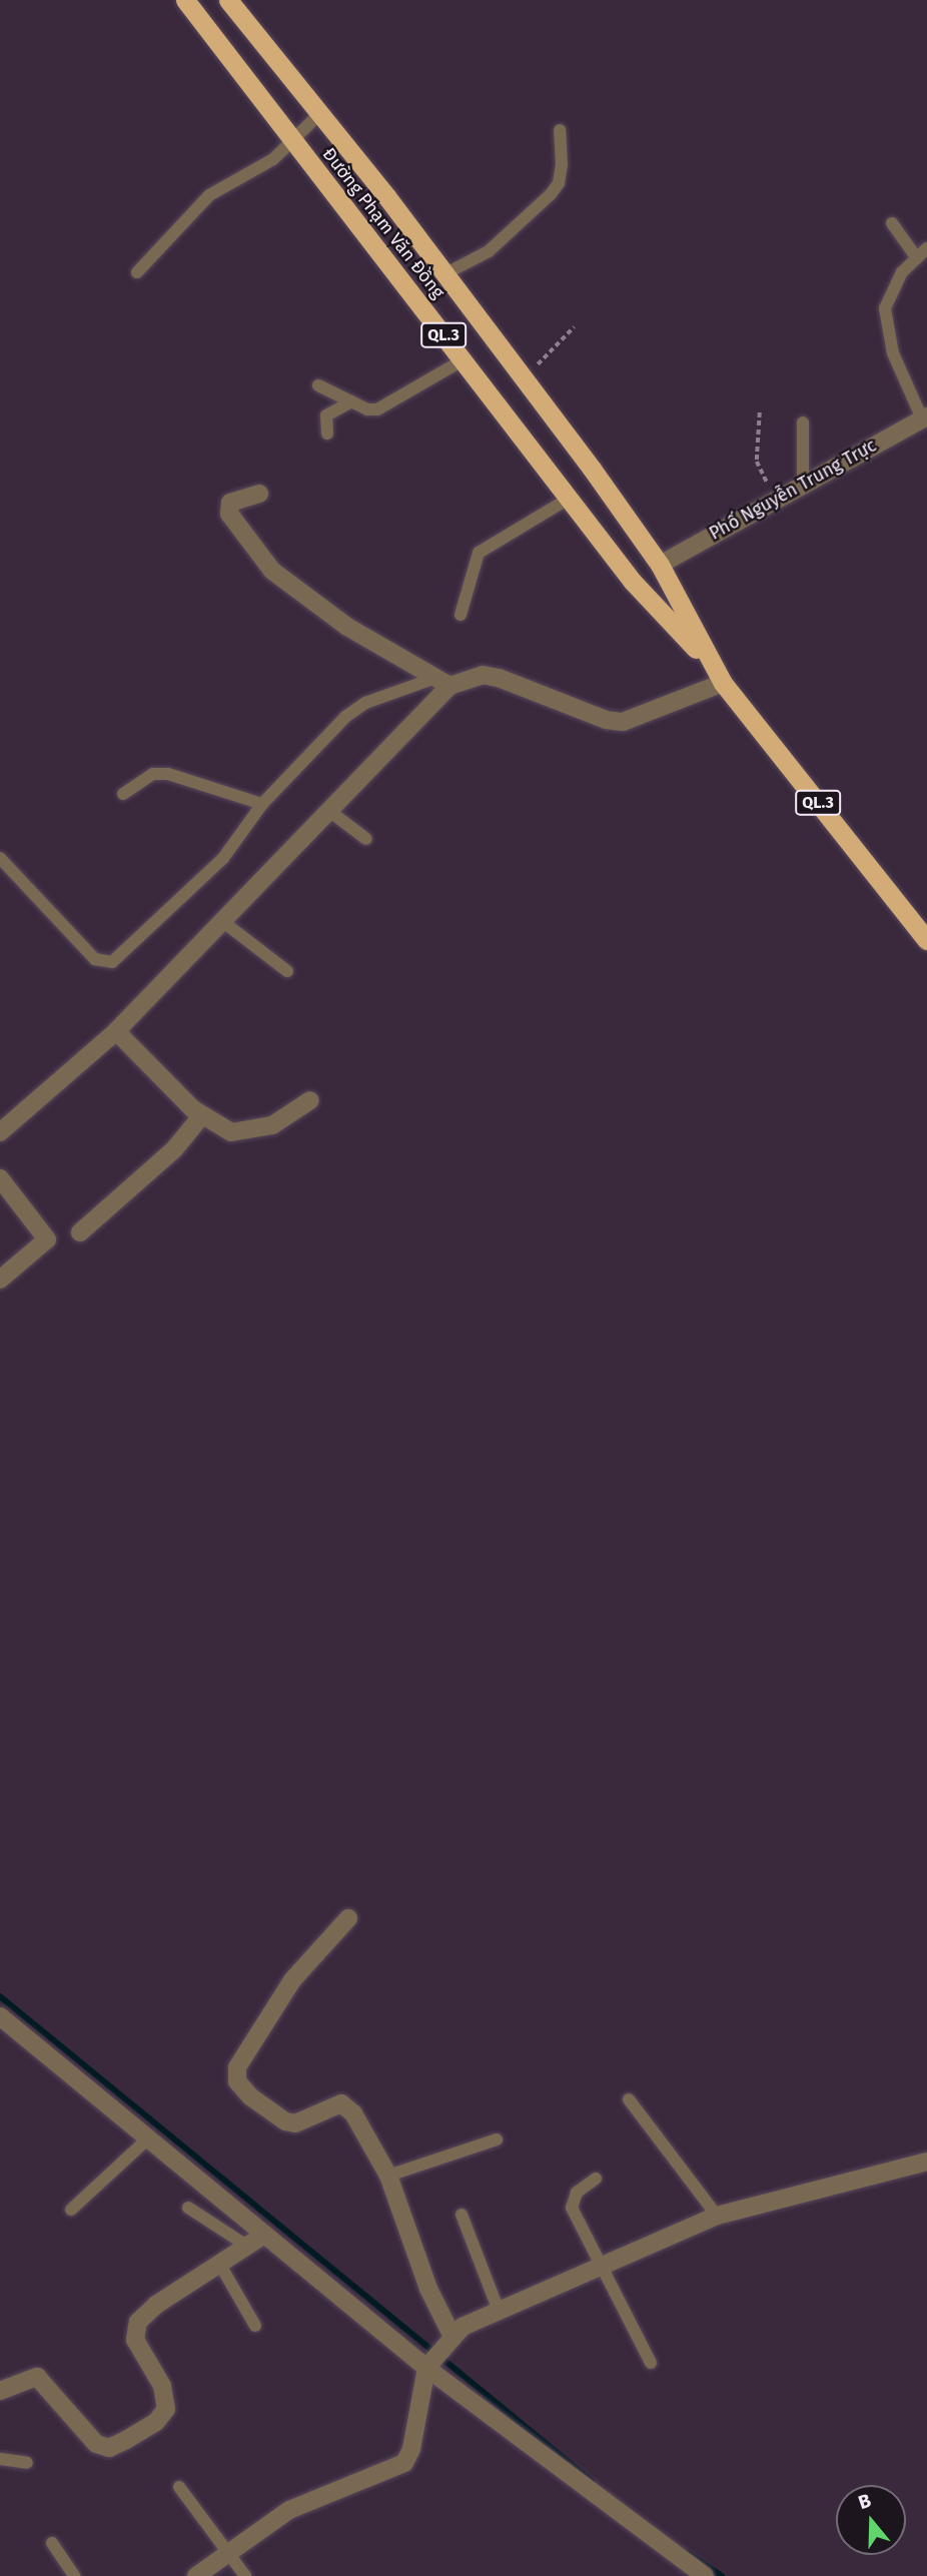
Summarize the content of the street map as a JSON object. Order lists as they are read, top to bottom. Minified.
{"streets":{"highway":["Đường Phạm Văn Đồng","QL.3"],"street":["Phố Nguyễn Trung Trực"]},"crossings":[["Đường Phạm Văn Đồng","Phố Nguyễn Trung Trực"]],"north":"top"}
